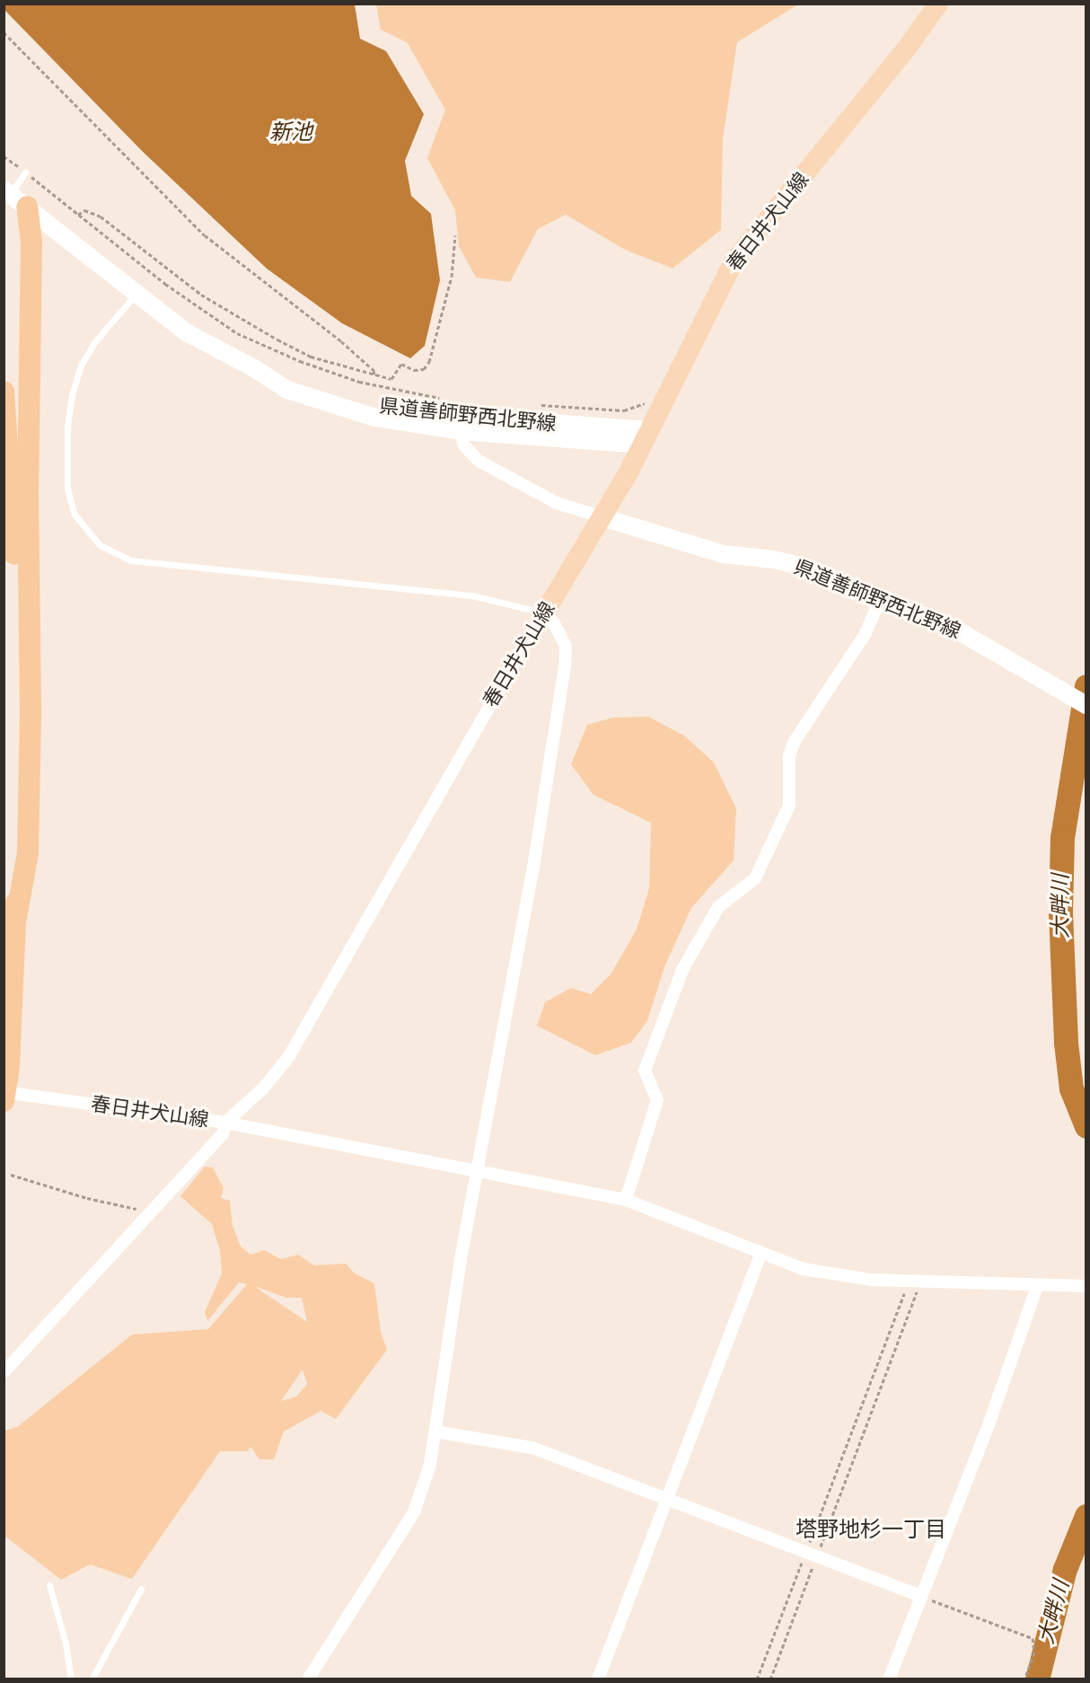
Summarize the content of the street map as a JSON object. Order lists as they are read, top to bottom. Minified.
{"streets":{"main road":["春日井犬山線","県道善師野西北野線"]},"crossings":[["春日井犬山線","県道善師野西北野線"]],"districts":["塔野地杉一丁目"],"water":["新池","大畔川"]}
